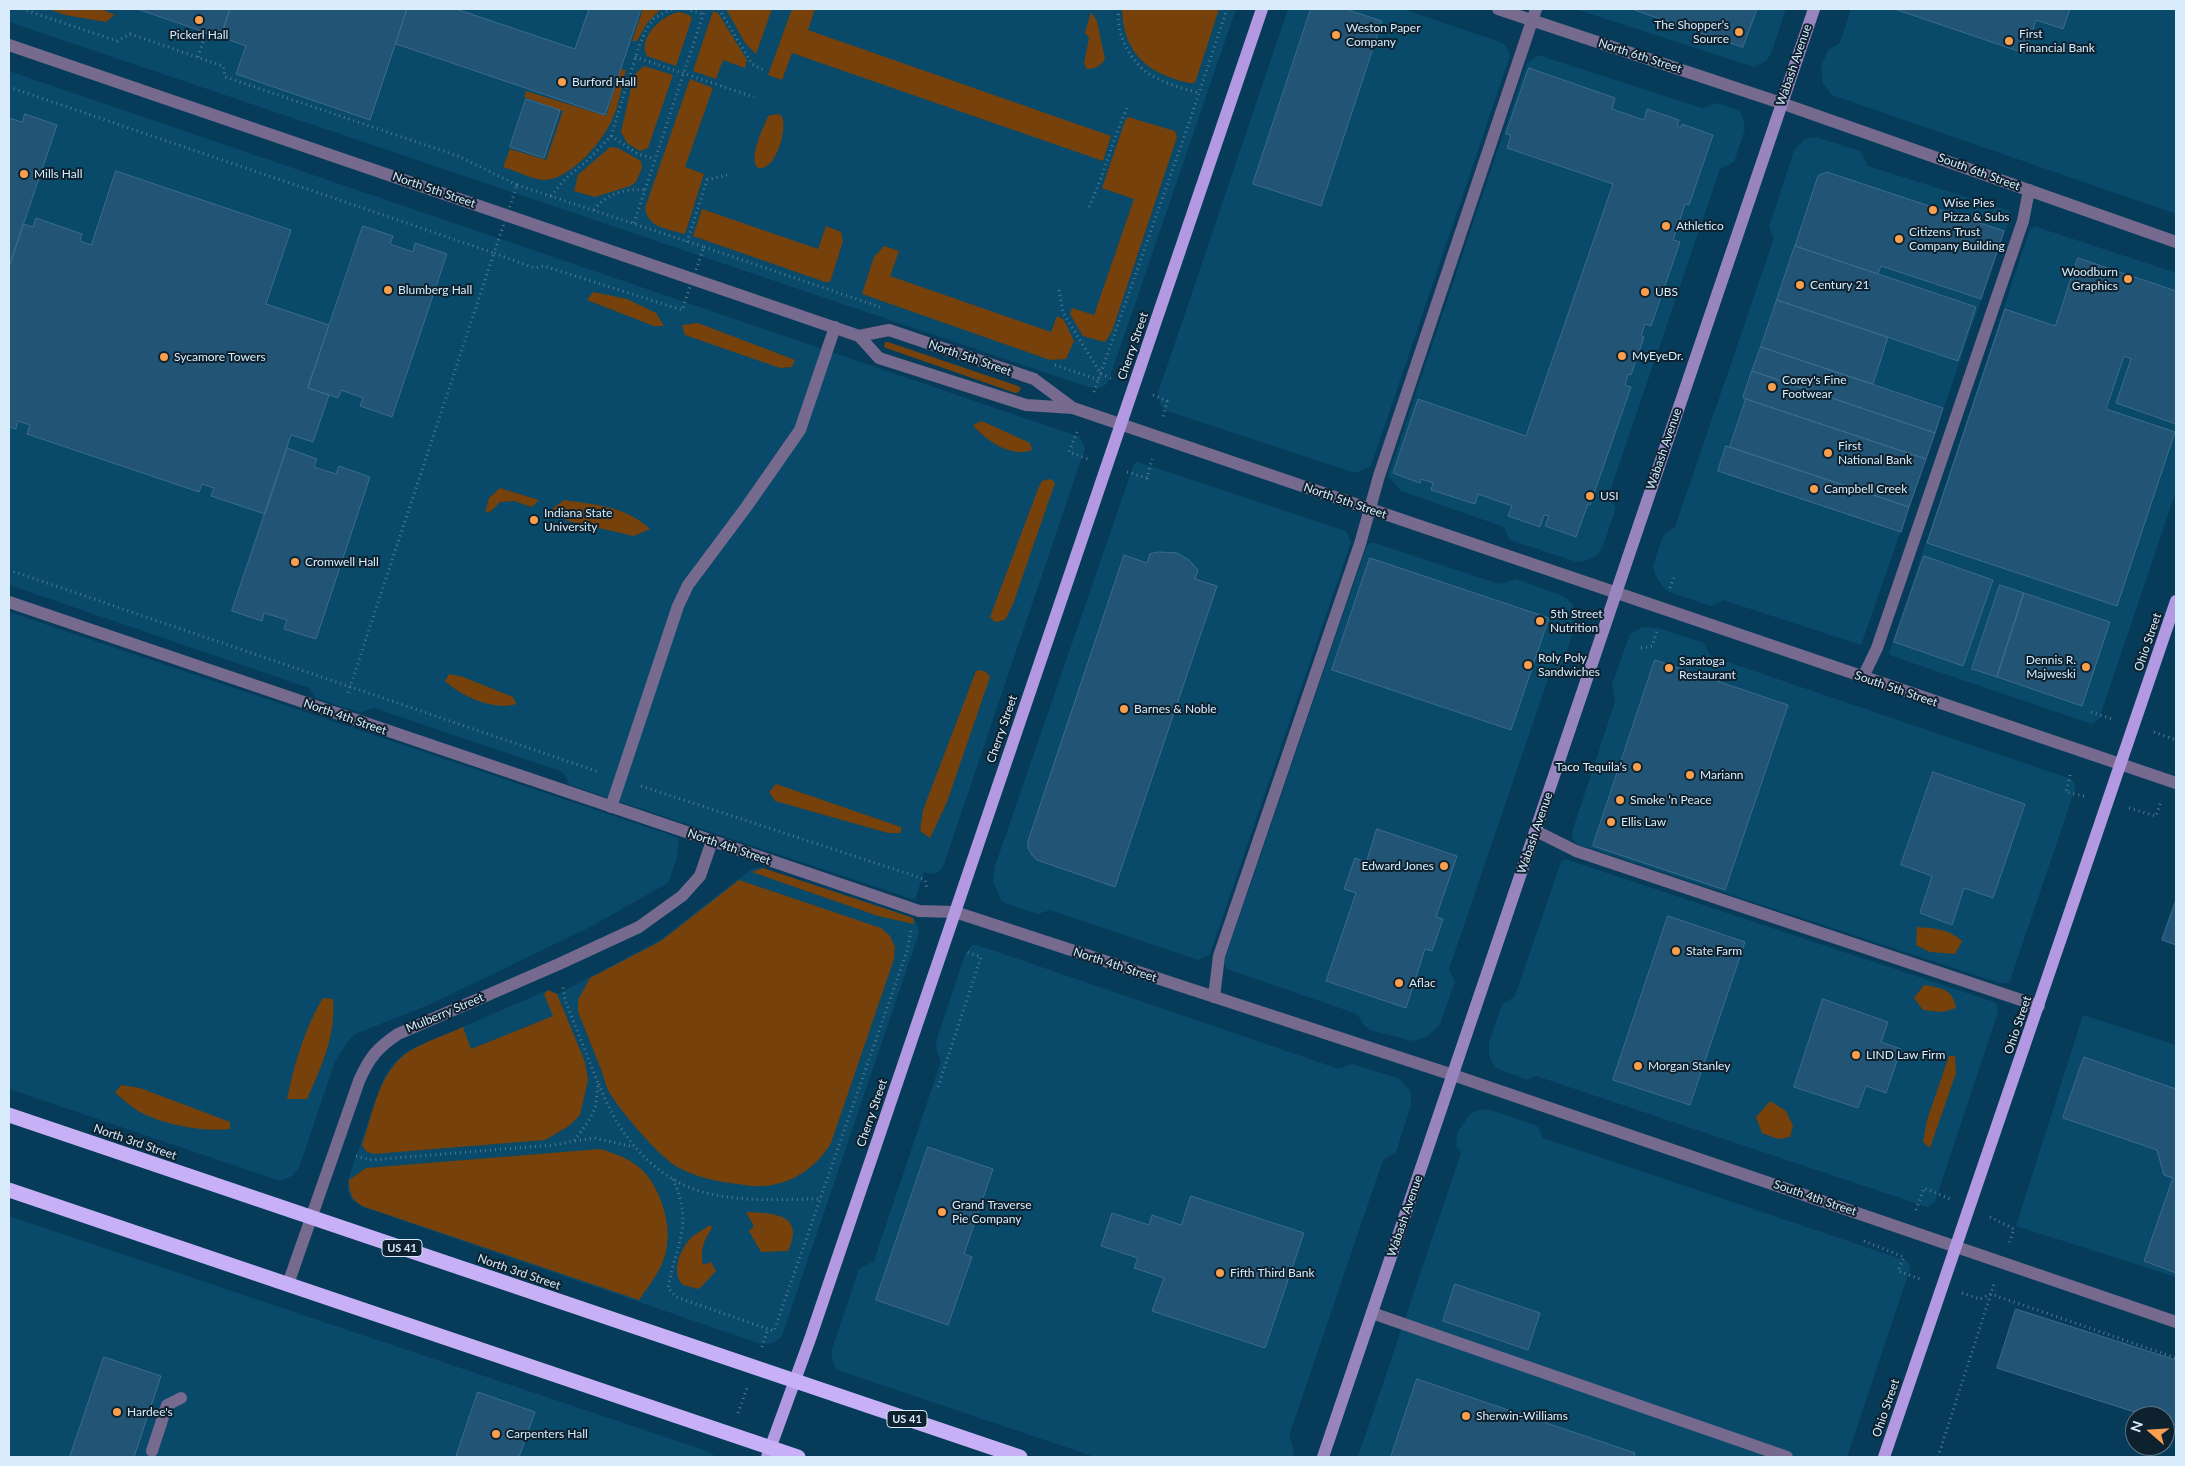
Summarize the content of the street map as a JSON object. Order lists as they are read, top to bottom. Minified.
{"streets":{"highway":["North 3rd Street","US 41"],"main road":["Cherry Street","Ohio Street"],"street":["North 6th Street","Wabash Avenue","South 6th Street","North 5th Street","South 5th Street","North 4th Street","Mulberry Street","South 4th Street"]},"crossings":[["North 6th Street","Wabash Avenue"],["North 6th Street","South 6th Street"],["Wabash Avenue","South 6th Street"],["Wabash Avenue","North 5th Street"],["Wabash Avenue","South 5th Street"],["Wabash Avenue","North 4th Street"],["Wabash Avenue","South 4th Street"],["North 5th Street","Cherry Street"],["North 5th Street","South 5th Street"],["Cherry Street","North 4th Street"],["Cherry Street","North 3rd Street"],["Ohio Street","South 5th Street"],["Ohio Street","South 4th Street"],["North 4th Street","Mulberry Street"],["North 4th Street","South 4th Street"],["Mulberry Street","North 3rd Street"]],"places":["Pickerl Hall","The Shopper’s Source","Weston Paper Company","First Financial Bank","Burford Hall","Mills Hall","Wise Pies Pizza & Subs","Athletico","Citizens Trust Company Building","Woodburn Graphics","Century 21","Blumberg Hall","UBS","MyEyeDr.","Sycamore Towers","Corey's Fine Footwear","First National Bank","Campbell Creek","USI","Indiana State University","Cromwell Hall","5th Street Nutrition","Roly Poly Sandwiches","Dennis R. Majweski","Saratoga Restaurant","Barnes & Noble","Taco Tequila’s","Mariann","Smoke ‘n Peace","Ellis Law","Edward Jones","State Farm","Aflac","LIND Law Firm","Morgan Stanley","Grand Traverse Pie Company","Fifth Third Bank","Hardee's","Sherwin-Williams","Carpenters Hall"],"north":"left"}
